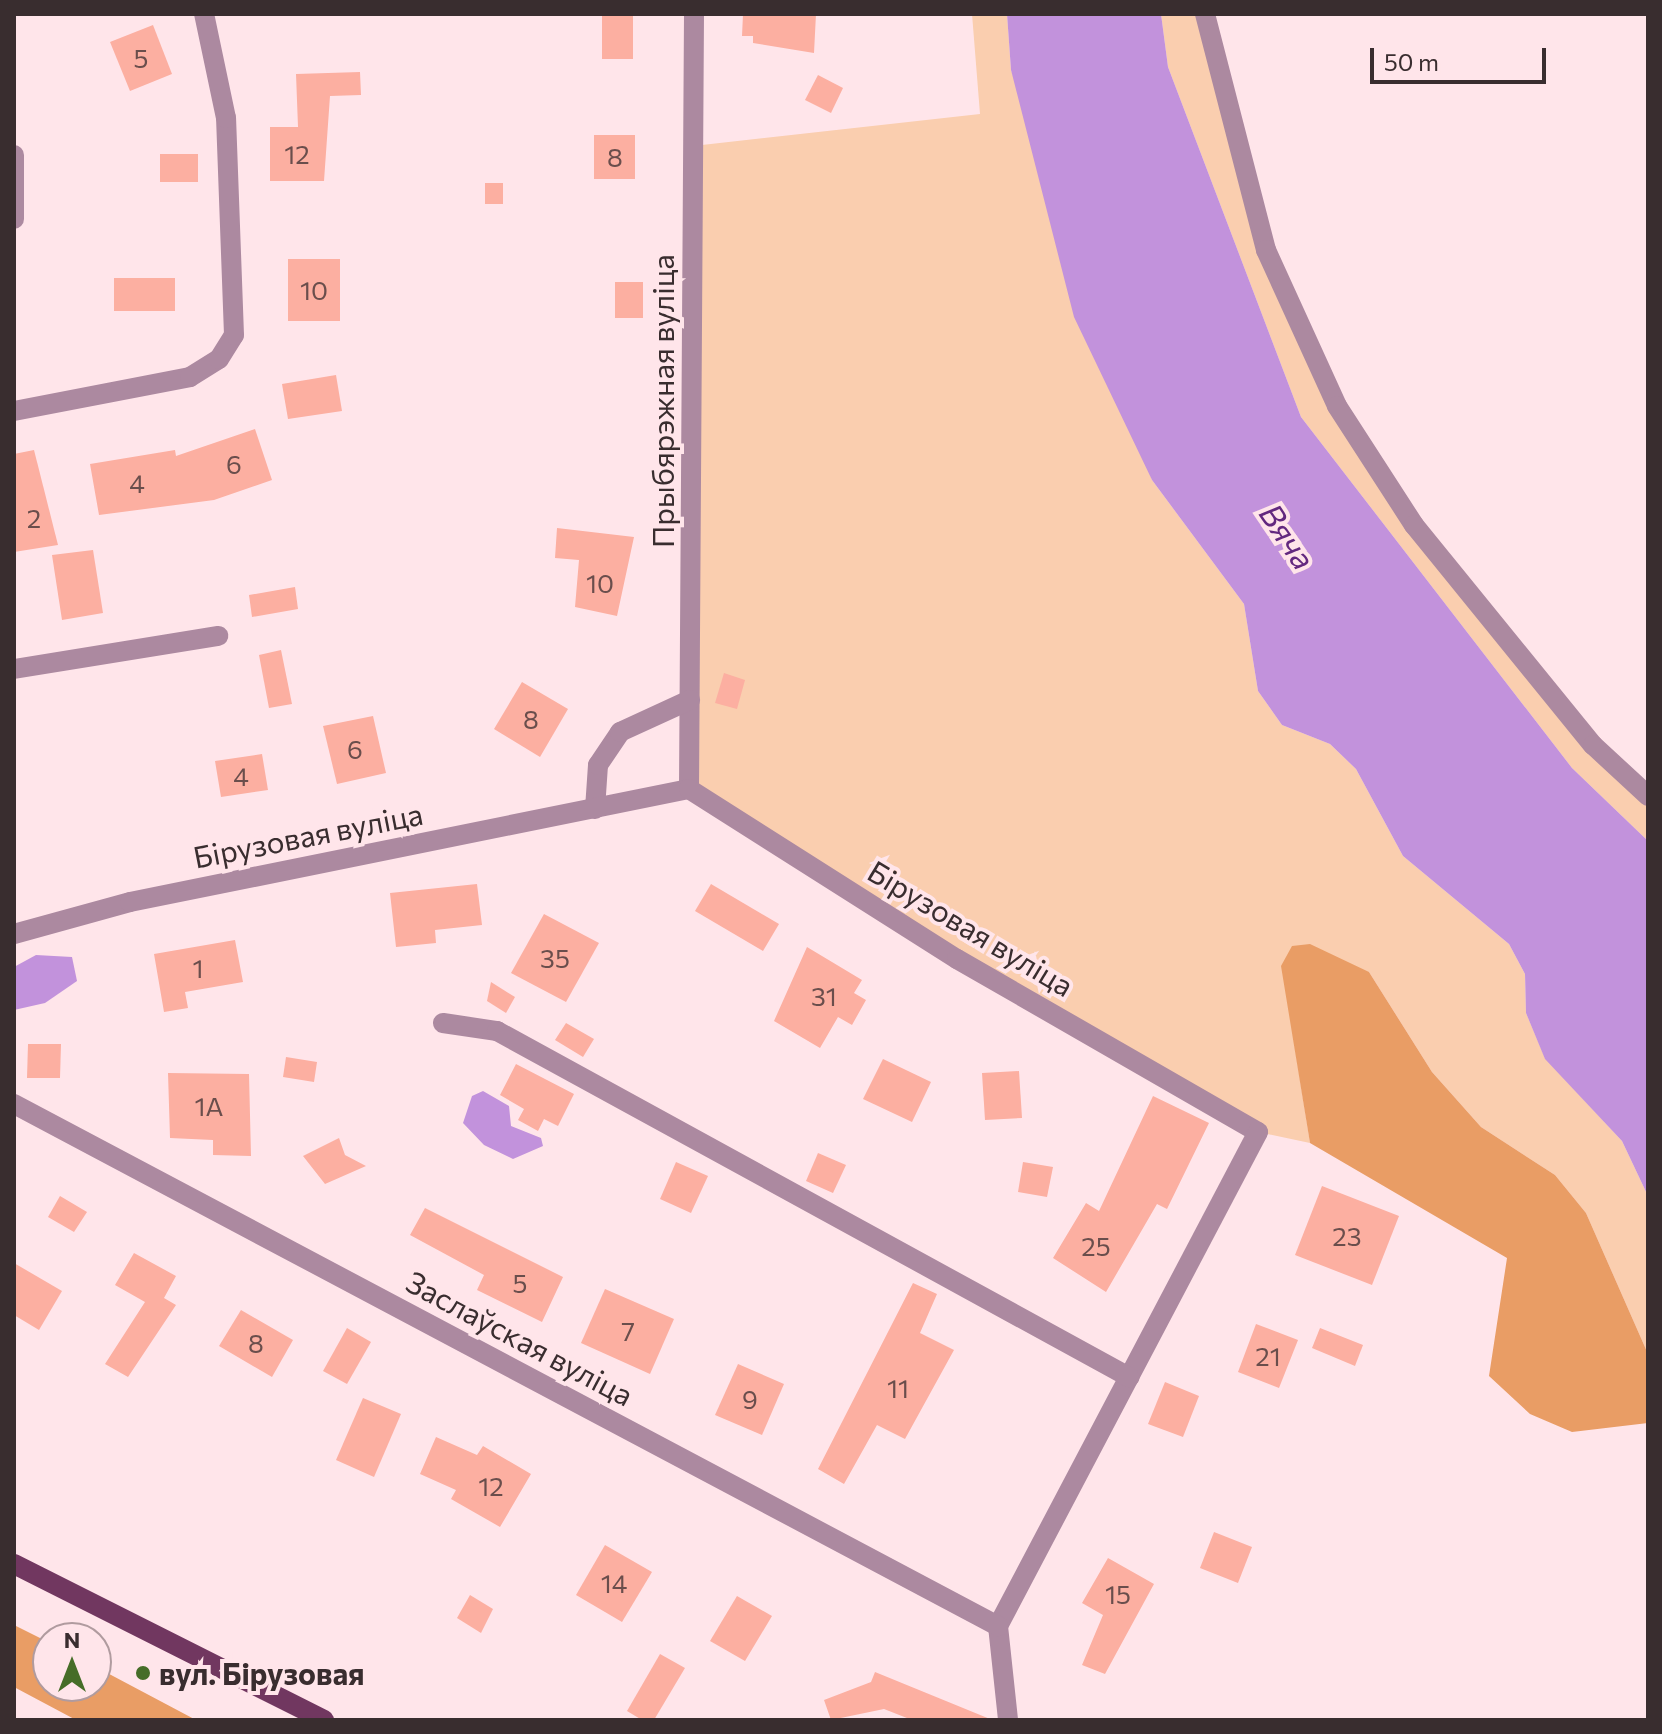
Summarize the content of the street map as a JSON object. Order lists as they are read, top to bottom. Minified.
{"streets":{"street":["Прыбярэжная вуліца","Бірузовая вуліца","Заслаўская вуліца"]},"crossings":[["Прыбярэжная вуліца","Бірузовая вуліца"],["Бірузовая вуліца","Заслаўская вуліца"]],"water":["Вяча"],"places":["вул. Бірузовая"],"house_numbers":["5","12","8","10","6","4","2","10","8","6","4","35","1","31","1А","23","25","5","7","8","21","11","9","12","14","15"],"scale_bar":"50 m","north":"top"}
